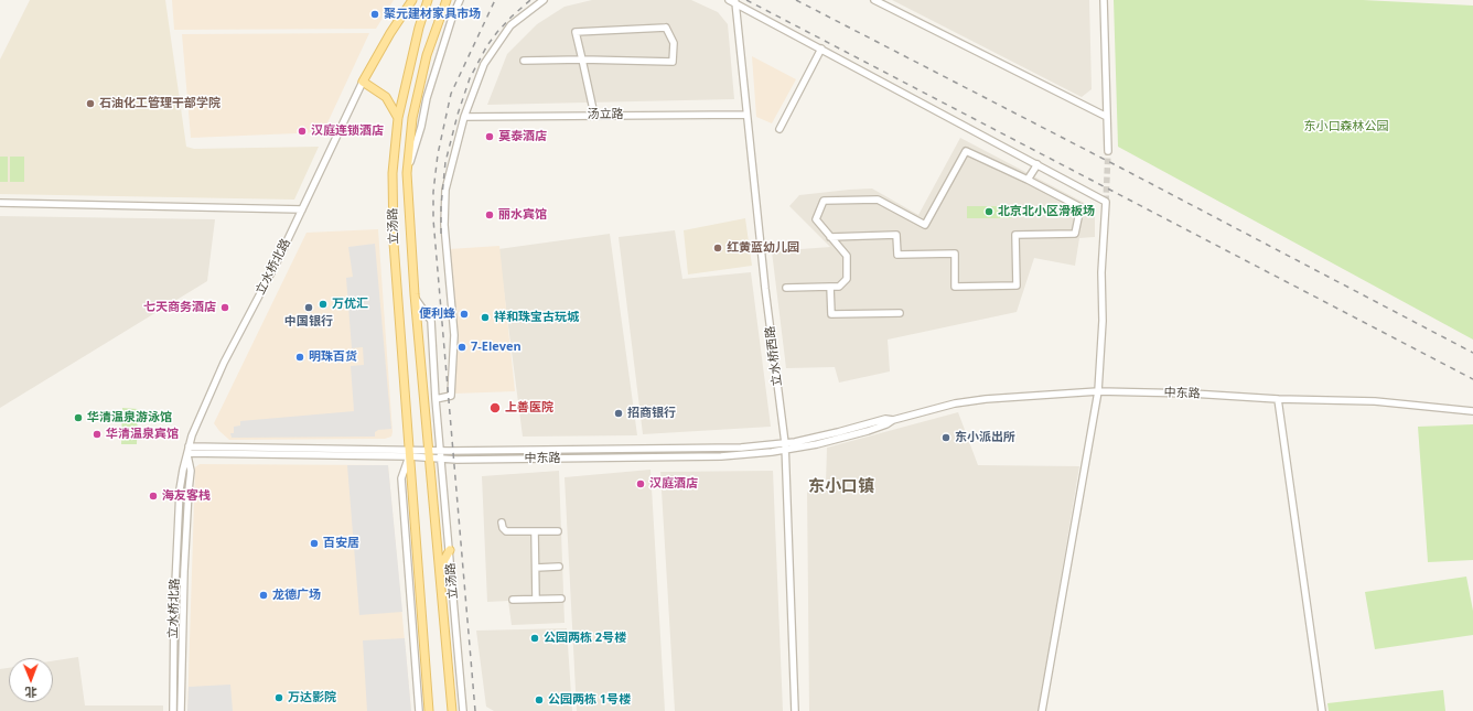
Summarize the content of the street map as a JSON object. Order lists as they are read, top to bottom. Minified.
{"streets":{"main road":["立汤路"],"street":["汤立路","立水桥北路","立水桥西路","中东路"]},"crossings":[["汤立路","立水桥西路"],["立汤路","中东路"],["立水桥北路","中东路"],["立水桥西路","中东路"]],"districts":["东小口镇"],"parks":["东小口森林公园"],"places":["聚元建材家具市场","石油化工管理干部学院","汉庭连锁酒店","莫泰酒店","北京北小区滑板场","丽水宾馆","红黄蓝幼儿园","万优汇","七天商务酒店","中国银行","便利蜂","祥和珠宝古玩城","7-Eleven","明珠百货","上善医院","招商银行","华清温泉游泳馆","华清温泉宾馆","东小派出所","汉庭酒店","海友客栈","百安居","龙德广场","公园两栋 2号楼","万达影院","公园两栋 1号楼"],"north":"bottom"}
